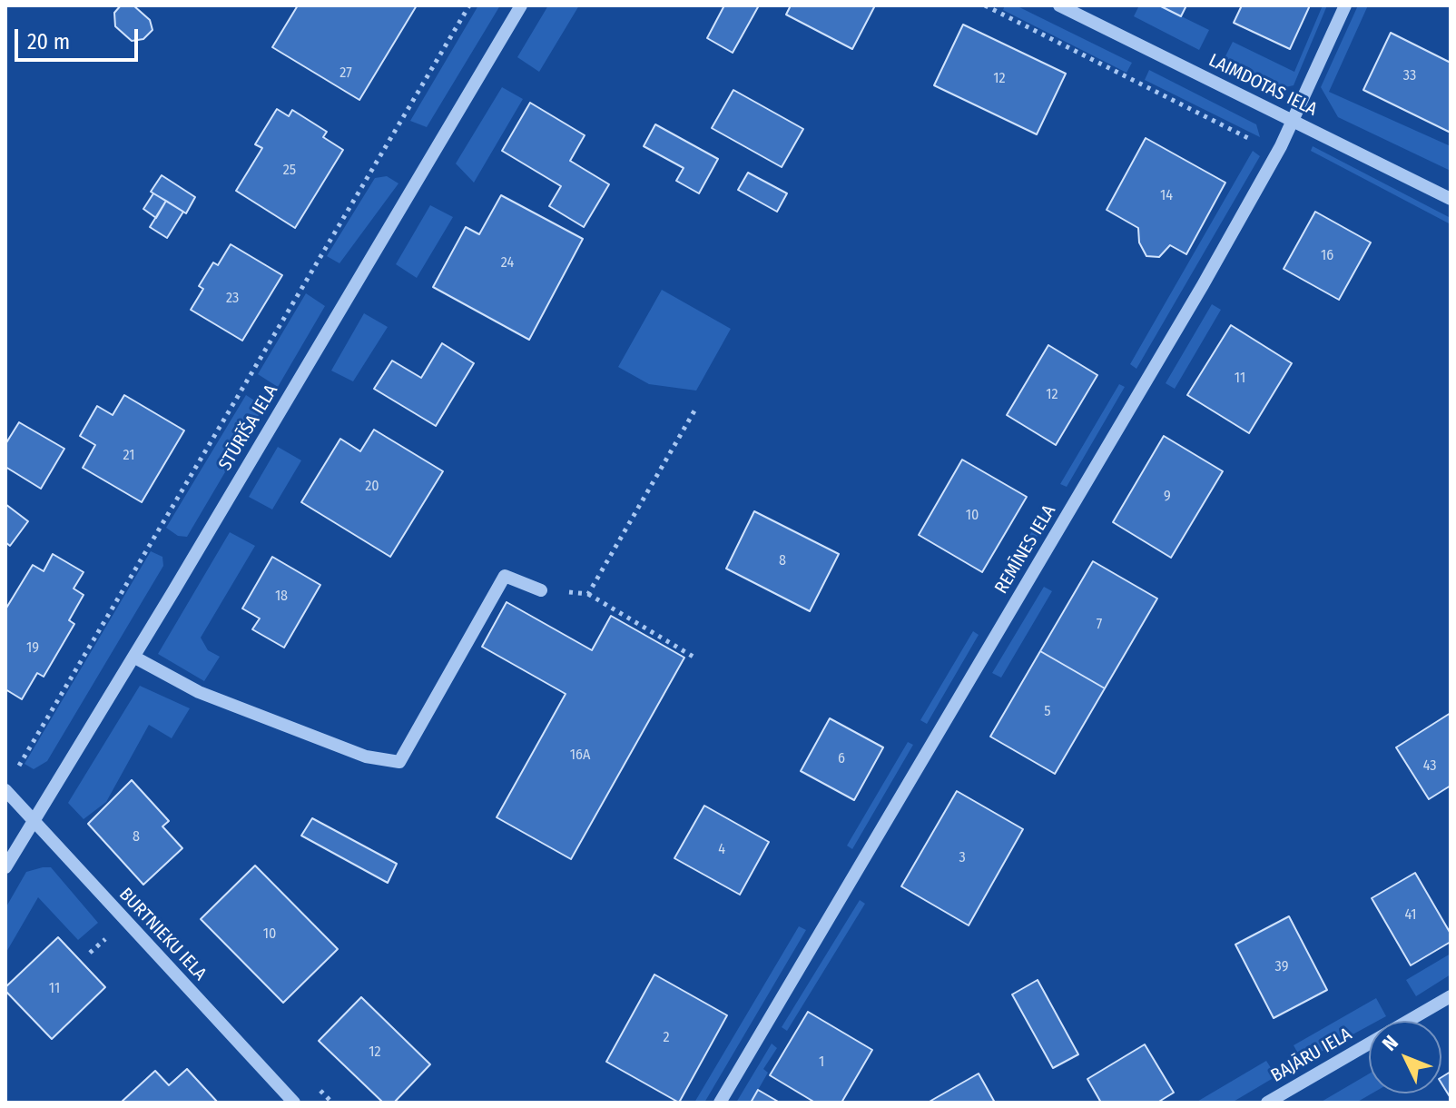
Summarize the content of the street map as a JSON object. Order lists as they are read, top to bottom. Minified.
{"streets":{"street":["LAIMDOTAS IELA","STŪRĪŠA IELA","REMĪNES IELA","BURTNIEKU IELA","BAJĀRU IELA"]},"crossings":[["LAIMDOTAS IELA","REMĪNES IELA"],["STŪRĪŠA IELA","BURTNIEKU IELA"]],"house_numbers":["27","33","12","25","14","16","24","23","11","12","21","20","9","10","8","18","7","19","5","16A","6","43","8","4","3","41","10","39","11","2","12","1"],"scale_bar":"20 m","north":"top left"}
